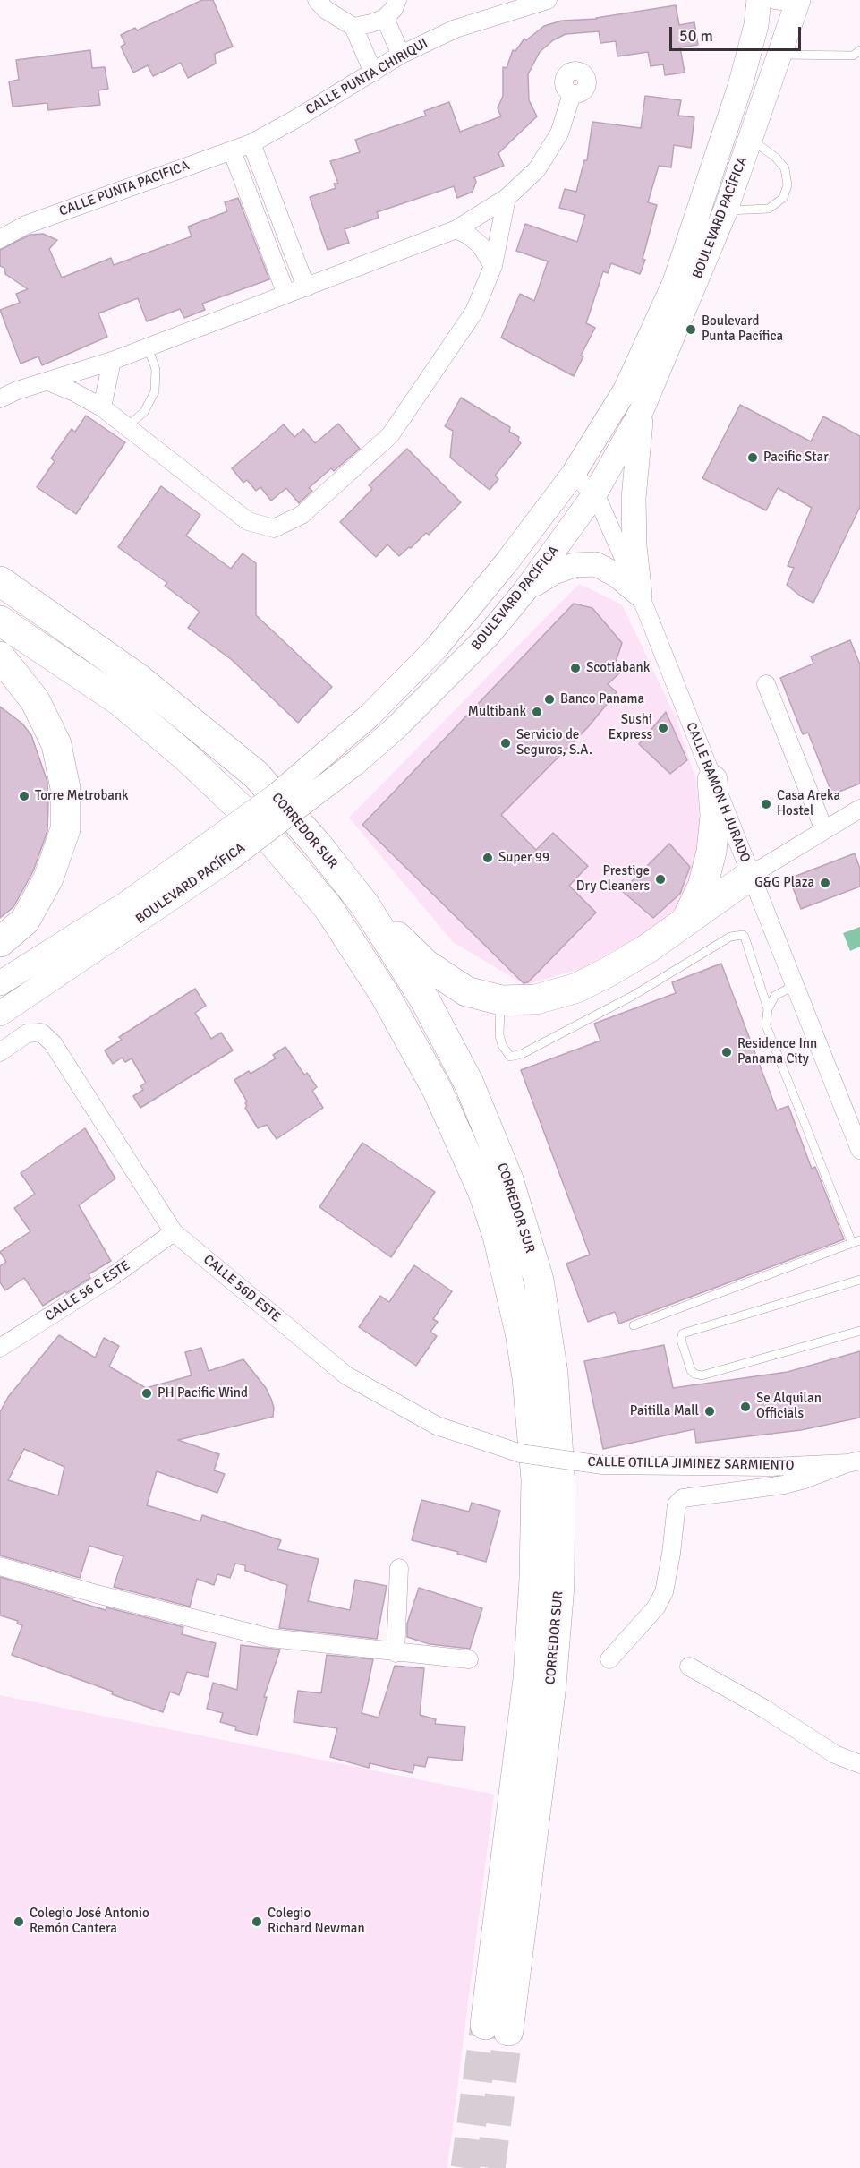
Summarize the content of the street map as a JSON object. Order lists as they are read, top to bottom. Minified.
{"streets":{"highway":["CORREDOR SUR"],"street":["CALLE PUNTA CHIRIQUI","CALLE PUNTA PACIFICA","BOULEVARD PACÍFICA","CALLE RAMON H JURADO","CALLE 56D ESTE","CALLE 56 C ESTE","CALLE OTILLA JIMINEZ SARMIENTO"]},"crossings":[["CALLE PUNTA CHIRIQUI","CALLE PUNTA PACIFICA"],["BOULEVARD PACÍFICA","CALLE RAMON H JURADO"],["CALLE 56D ESTE","CALLE 56 C ESTE"],["CALLE 56D ESTE","CALLE OTILLA JIMINEZ SARMIENTO"]],"places":["Boulevard Punta Pacífica","Pacific Star","Scotiabank","Banco Panama","Multibank","Sushi Express","Servicio de Seguros, S.A.","Torre Metrobank","Casa Areka Hostel","Super 99","Prestige Dry Cleaners","G&G Plaza","Residence Inn Panama City","PH Pacific Wind","Se Alquilan Officials","Paitilla Mall","Colegio José Antonio Remón Cantera","Colegio Richard Newman"],"scale_bar":"50 m"}
